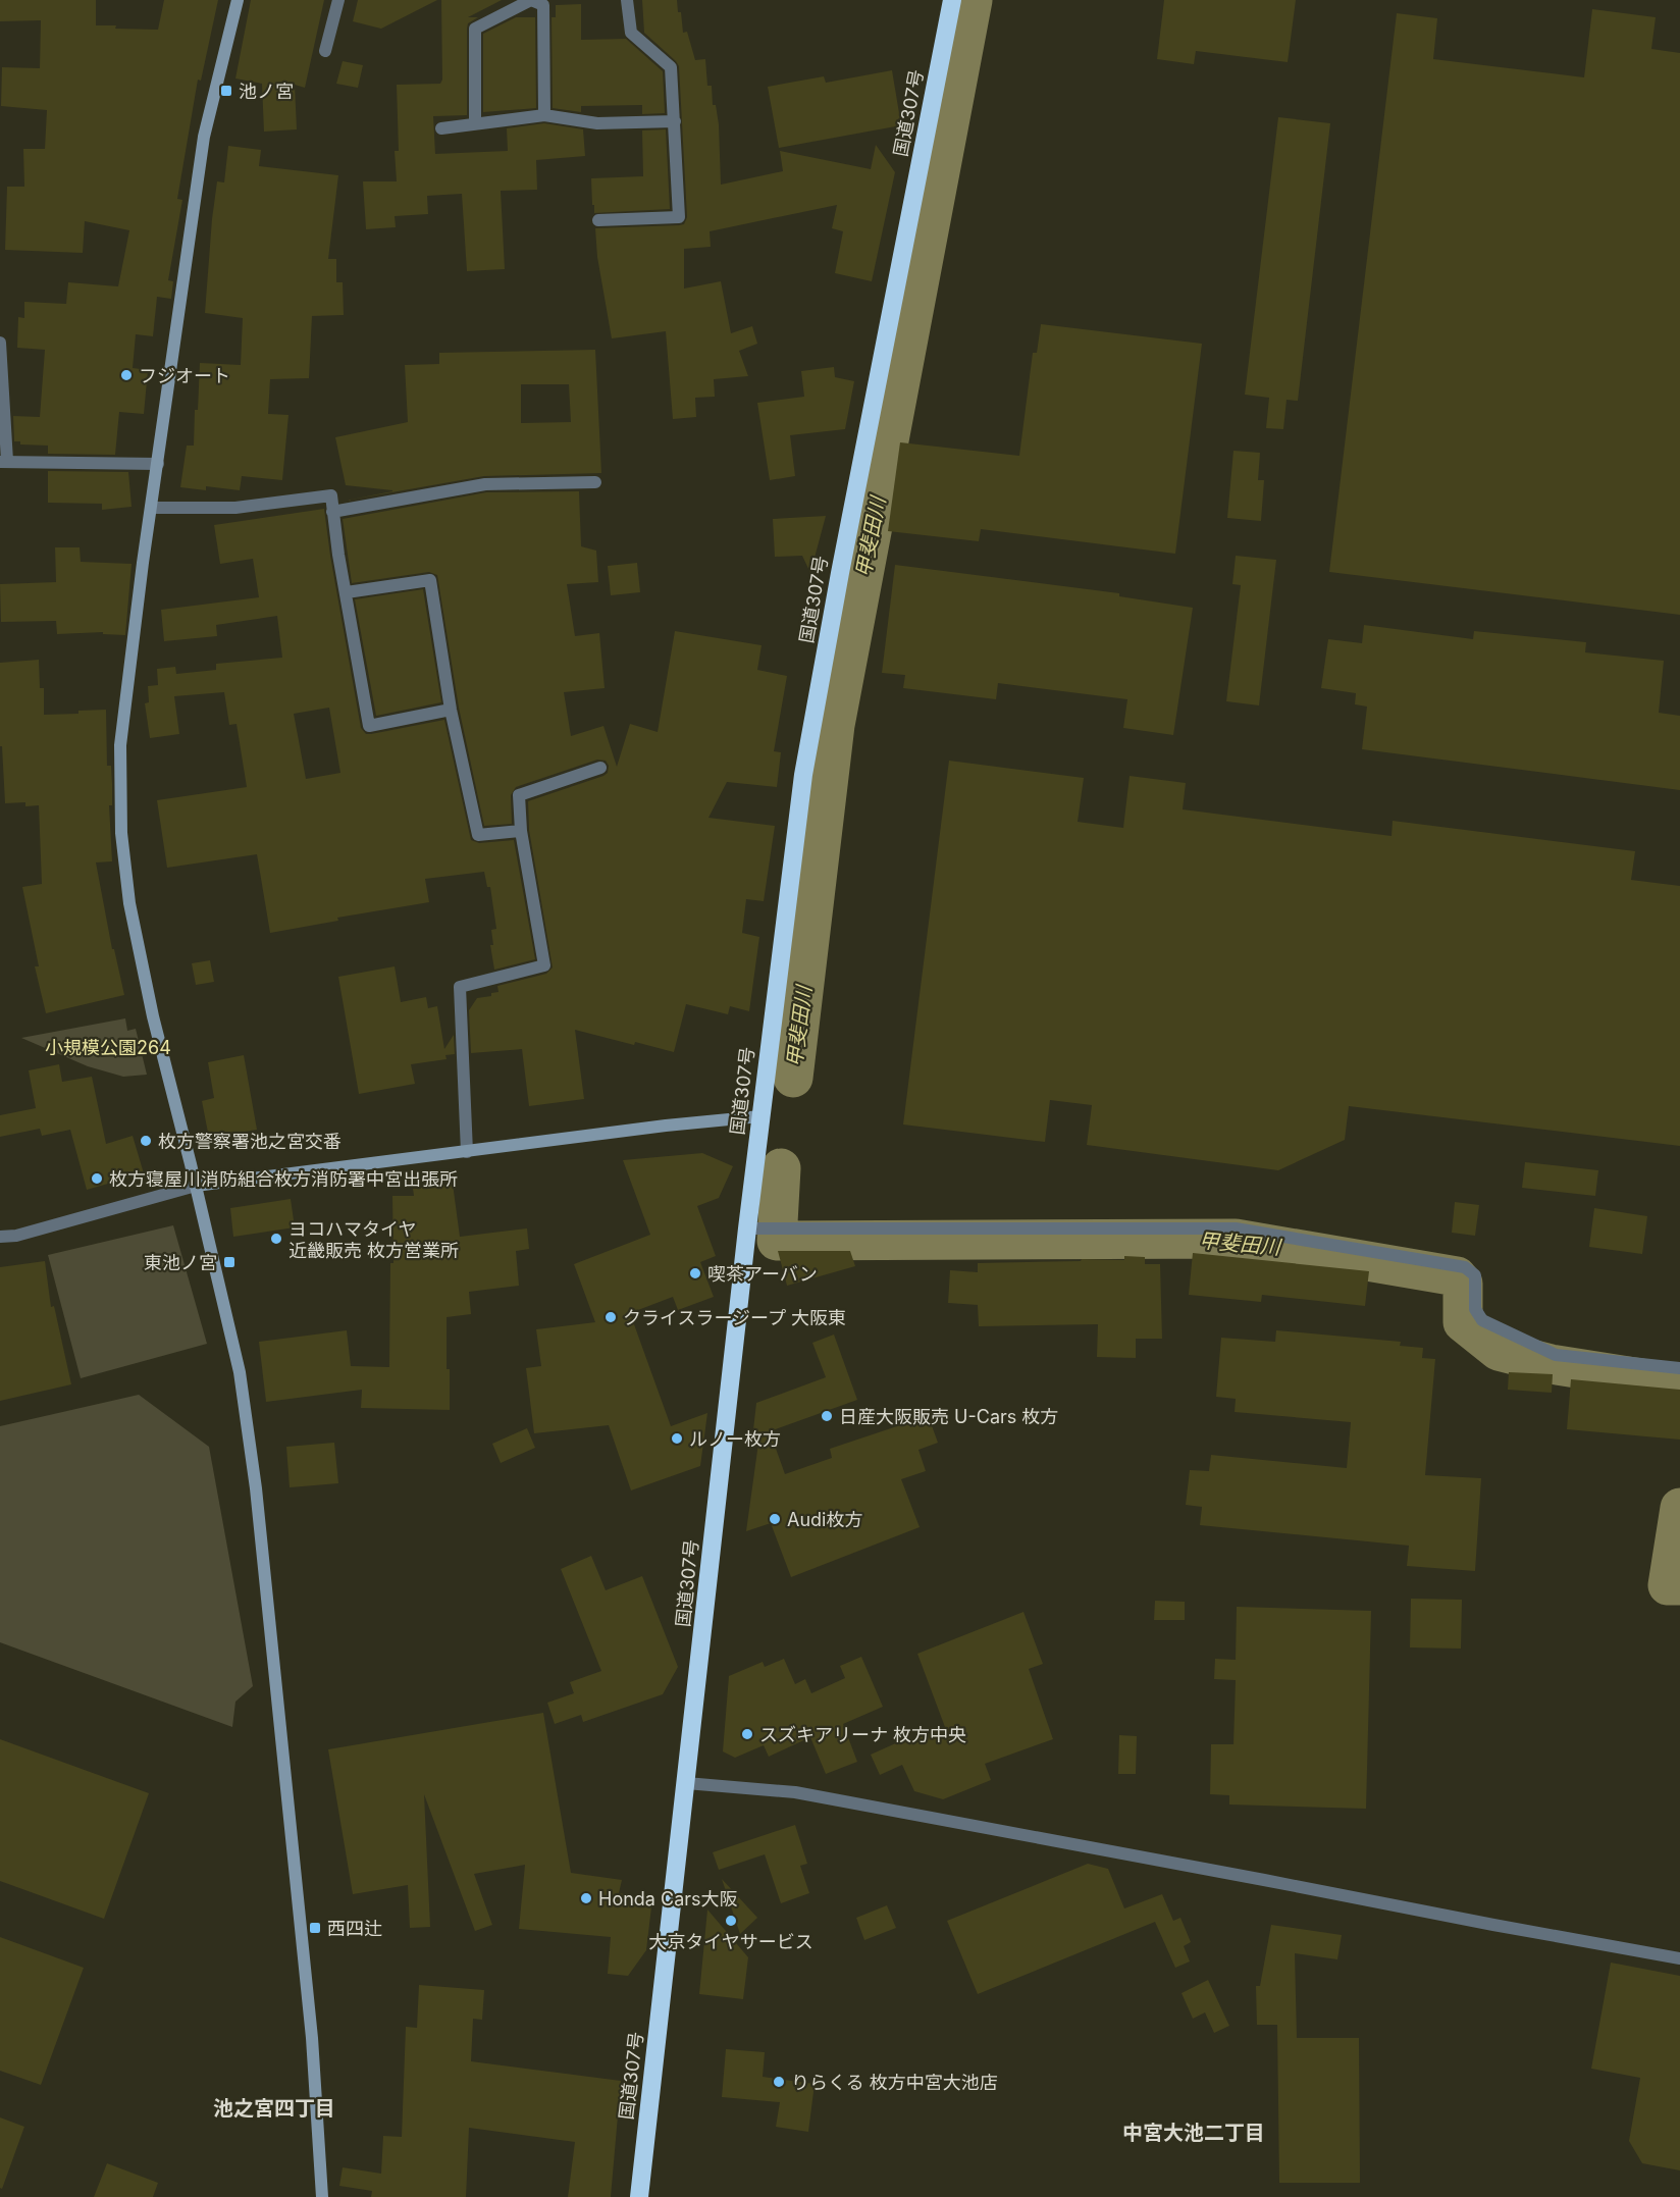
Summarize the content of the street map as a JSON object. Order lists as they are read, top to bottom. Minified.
{"streets":{"highway":["国道307号"]},"districts":["池之宮四丁目","中宮大池二丁目"],"water":["甲斐田川"],"parks":["小規模公園264"],"places":{"transit":["池ノ宮","東池ノ宮","西四辻"],"other":["フジオート","枚方警察署池之宮交番","枚方寝屋川消防組合枚方消防署中宮出張所","ヨコハマタイヤ 近畿販売 枚方営業所","喫茶アーバン","クライスラージープ 大阪東","日産大阪販売 U-Cars 枚方","ルノー枚方","Audi枚方","スズキアリーナ 枚方中央","Honda Cars大阪","大京タイヤサービス","りらくる 枚方中宮大池店"]}}
